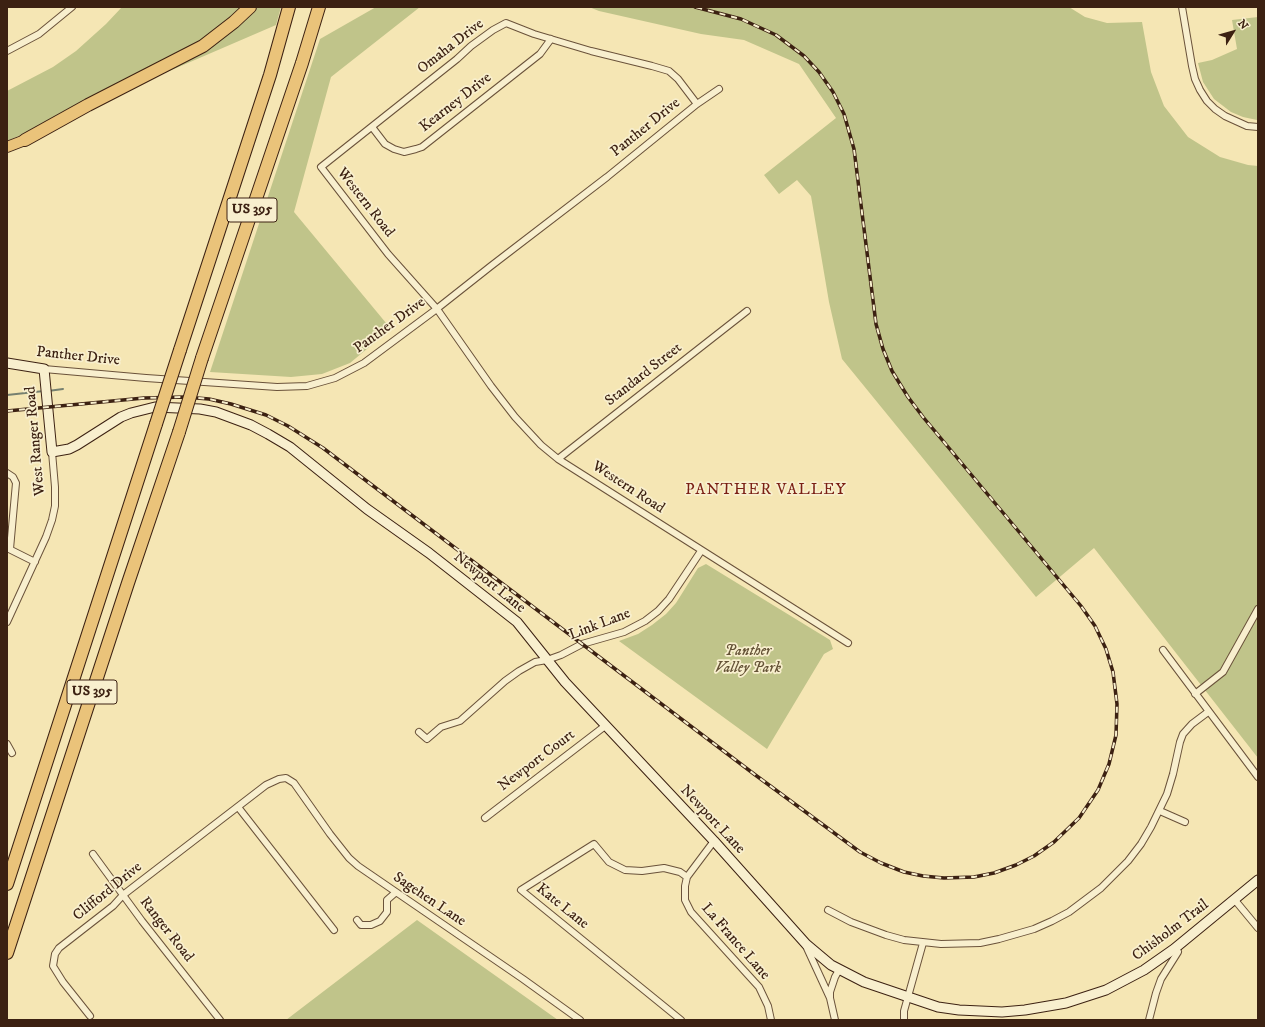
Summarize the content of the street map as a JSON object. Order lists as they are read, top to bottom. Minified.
{"streets":{"highway":["US 395"],"street":["Omaha Drive","Kearney Drive","Panther Drive","Western Road","Standard Street","West Ranger Road","Newport Lane","Link Lane","Newport Court","Clifford Drive","Sagehen Lane","Kate Lane","Ranger Road","Chisholm Trail","La France Lane"]},"crossings":[["Omaha Drive","Kearney Drive"],["Omaha Drive","Panther Drive"],["Omaha Drive","Western Road"],["Panther Drive","Western Road"],["Panther Drive","West Ranger Road"],["Western Road","Standard Street"],["Western Road","Link Lane"],["West Ranger Road","Newport Lane"],["Newport Lane","Link Lane"],["Newport Lane","Newport Court"],["Newport Lane","Chisholm Trail"],["Clifford Drive","Sagehen Lane"],["Clifford Drive","Ranger Road"],["Kate Lane","La France Lane"]],"districts":["PANTHER VALLEY"],"parks":["Panther Valley Park"],"north":"top right"}
